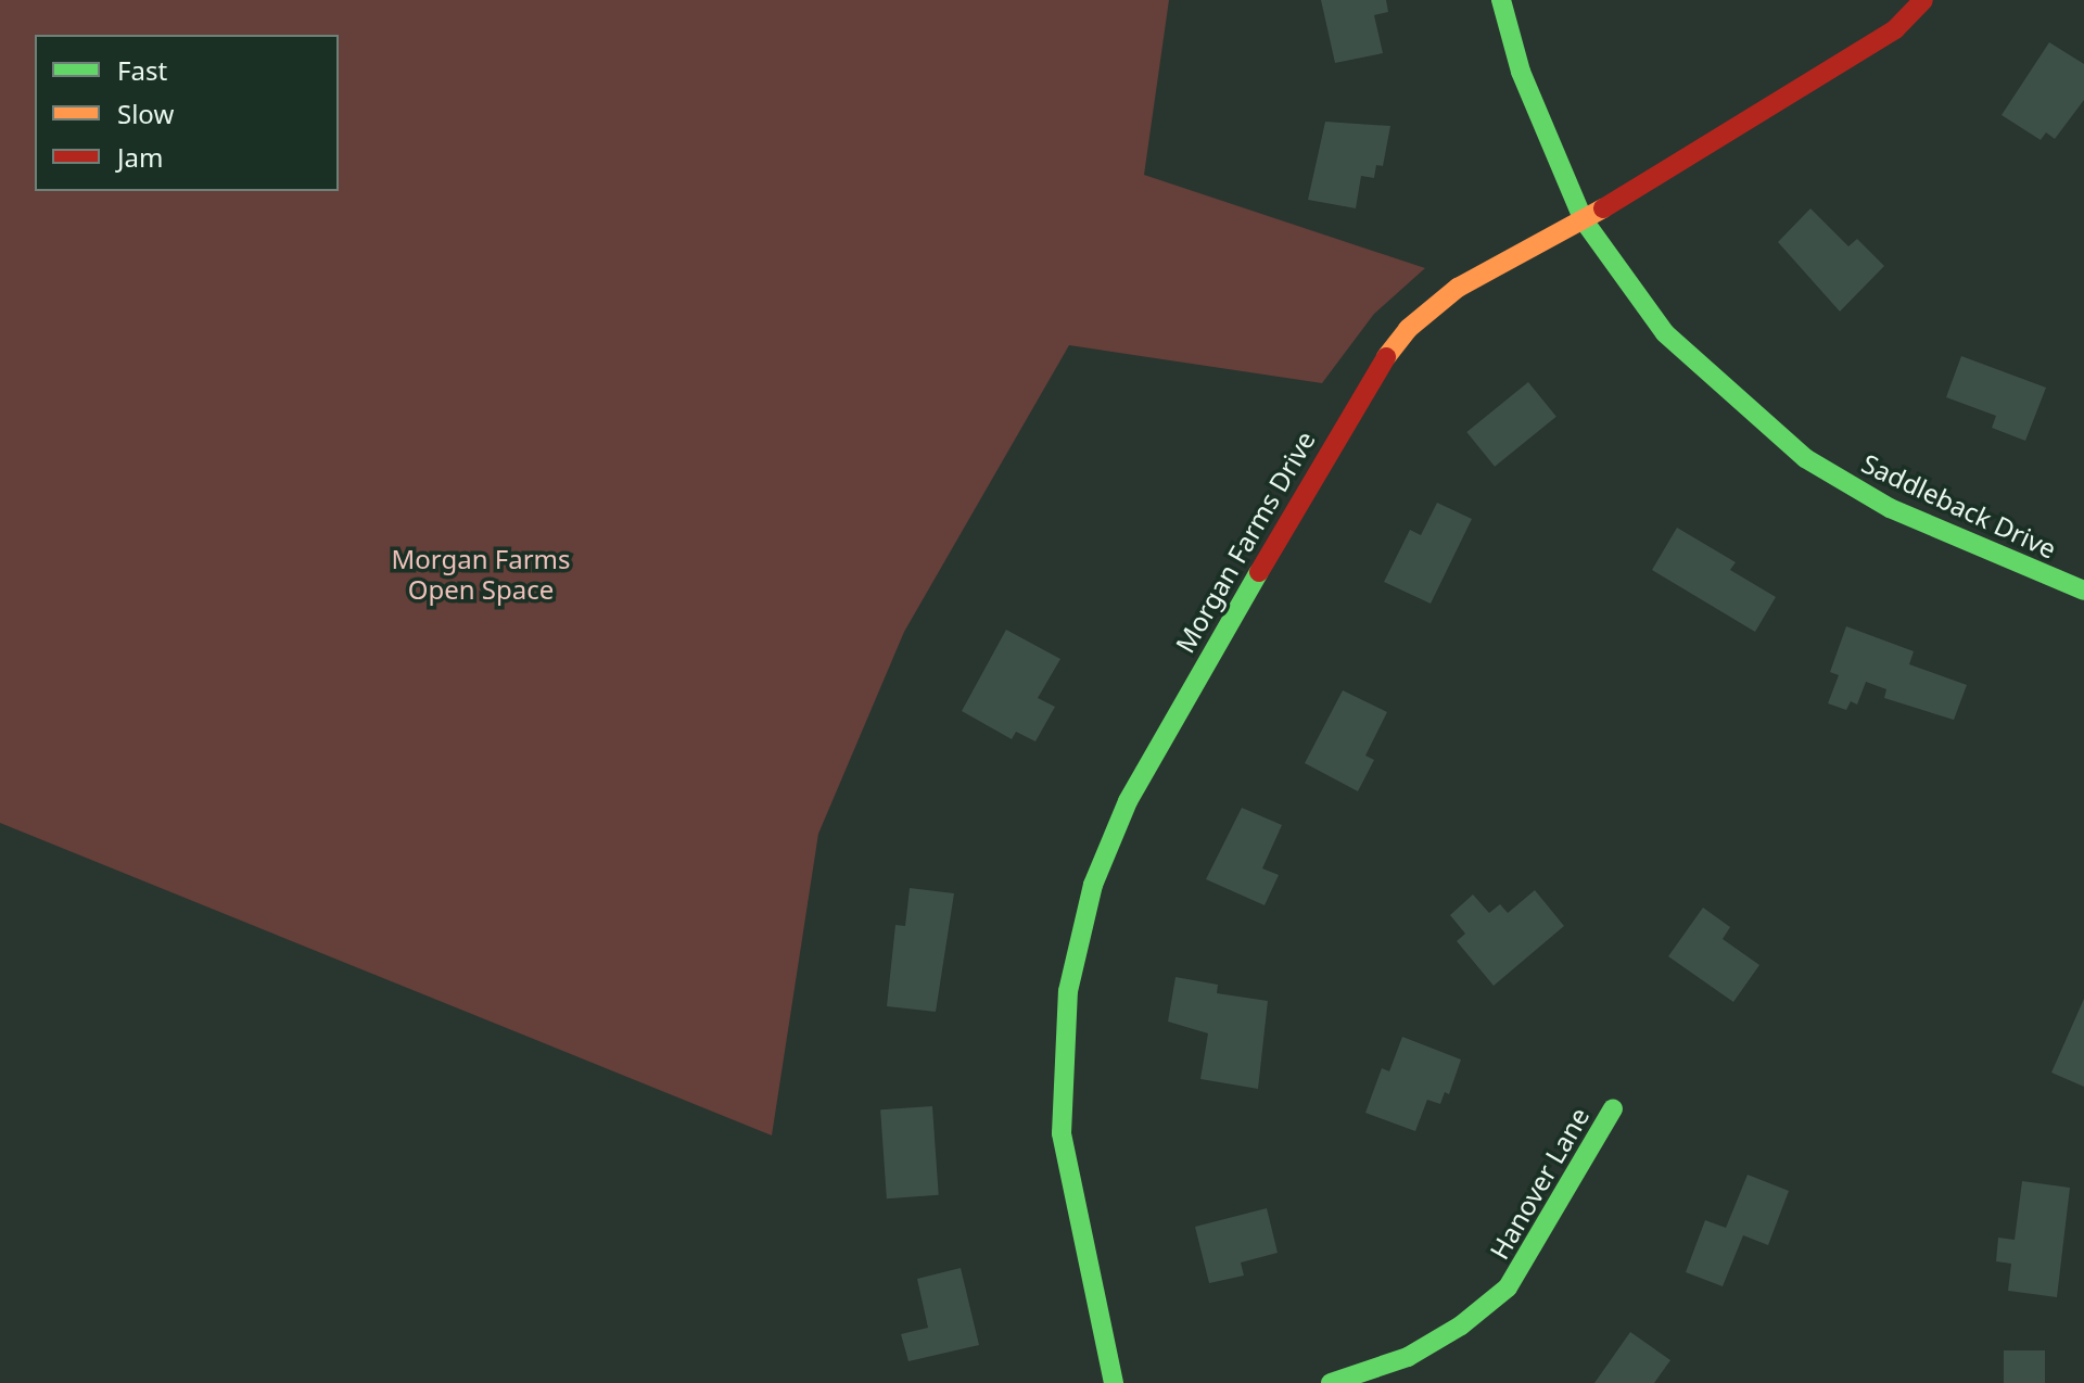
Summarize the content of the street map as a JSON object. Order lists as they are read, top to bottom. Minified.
{"streets":{"street":["Saddleback Drive","Morgan Farms Drive","Hanover Lane"]},"crossings":[["Saddleback Drive","Morgan Farms Drive"]],"parks":["Morgan Farms Open Space"],"legend":["Fast","Slow","Jam"]}
